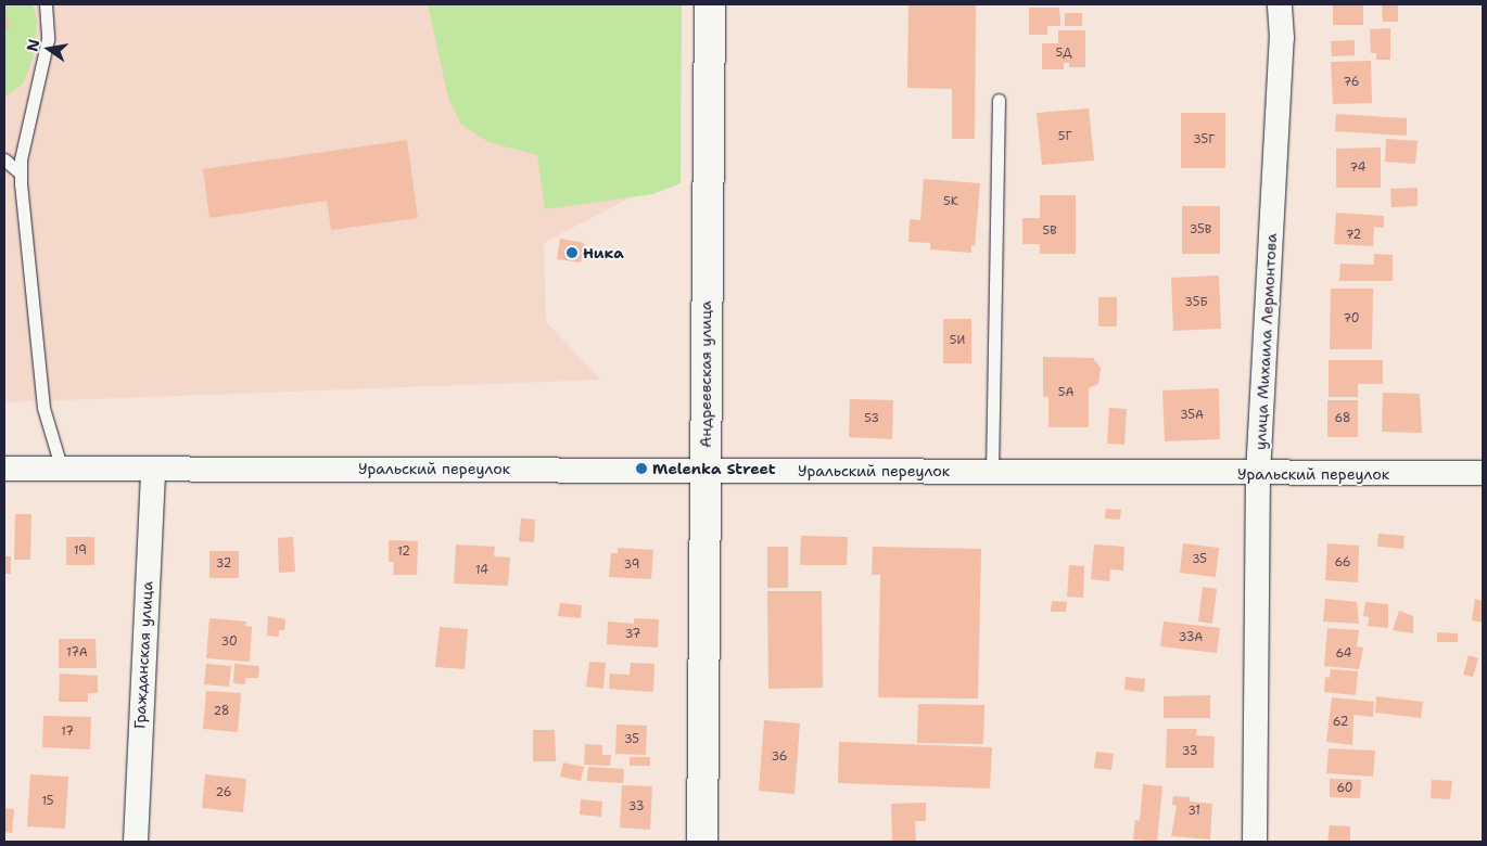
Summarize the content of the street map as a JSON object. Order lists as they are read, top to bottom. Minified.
{"streets":{"street":["улица Михаила Лермонтова","Андреевская улица","Уральский переулок","Гражданская улица"]},"crossings":[["улица Михаила Лермонтова","Уральский переулок"],["Андреевская улица","Уральский переулок"],["Уральский переулок","Гражданская улица"]],"places":["Ника","Melenka Street"],"house_numbers":["5Д","76","5Г","35Г","74","5К","35В","5В","72","35Б","70","5И","5А","35А","5З","68","19","12","35","66","32","39","14","37","33А","30","17А","64","28","62","17","35","33","36","60","26","15","33","31"],"north":"left"}
